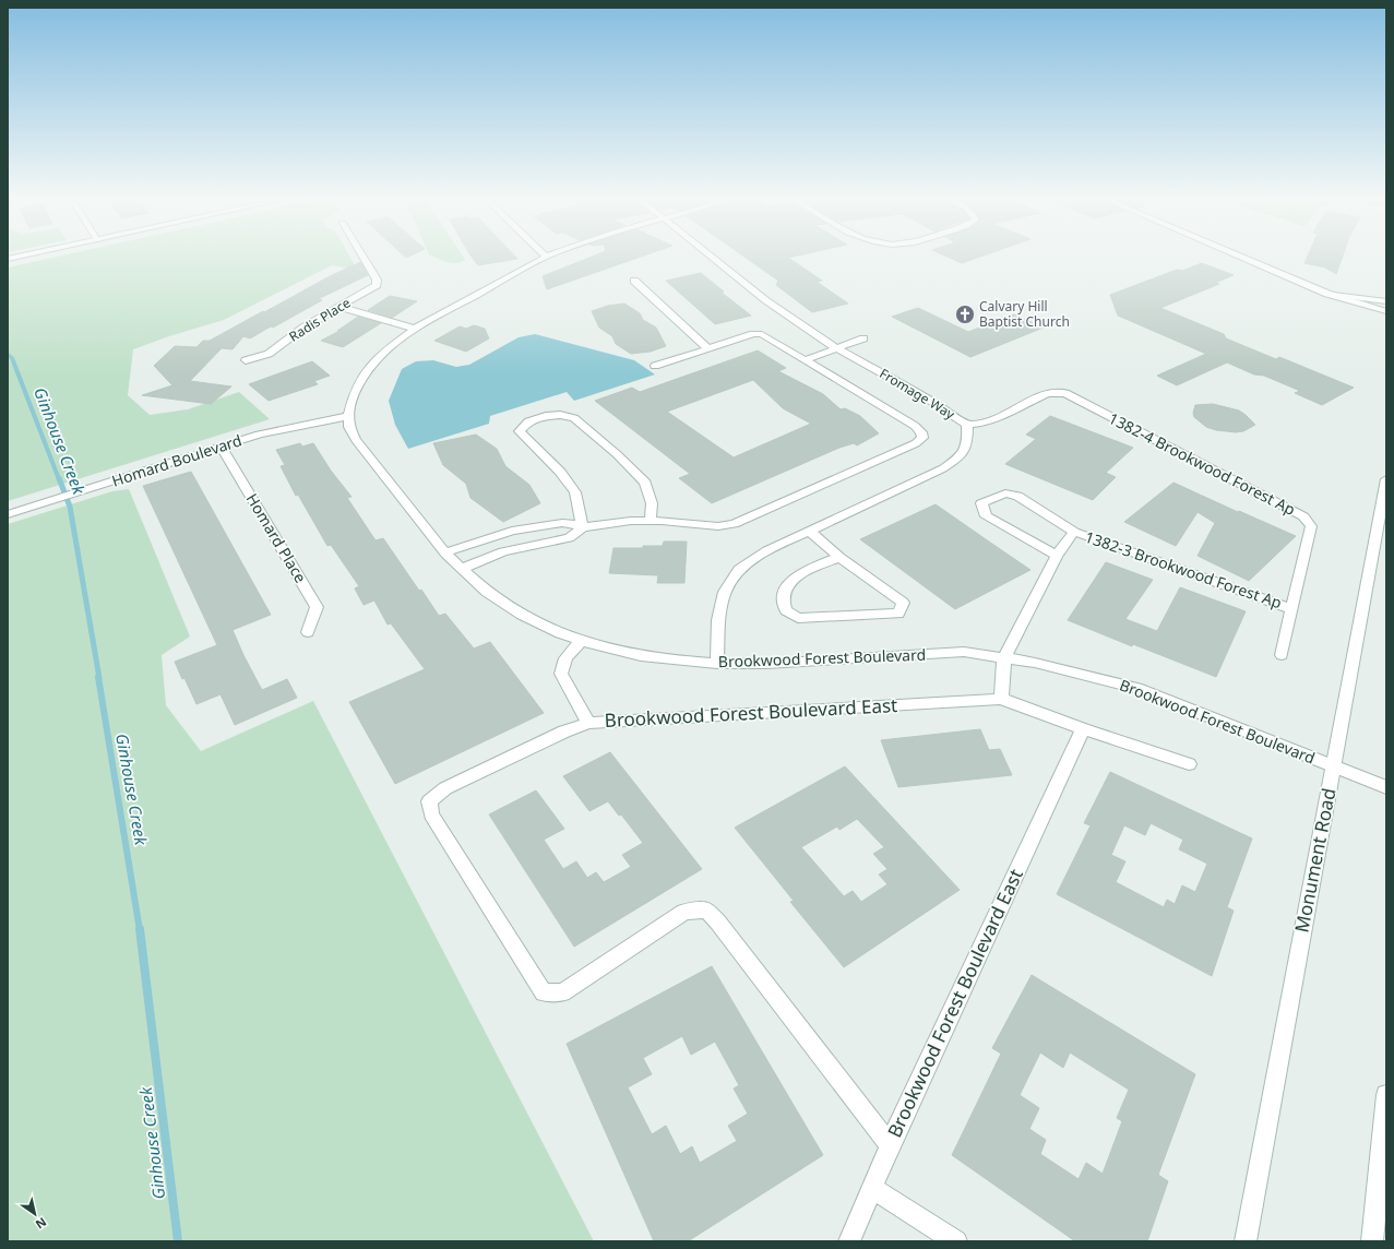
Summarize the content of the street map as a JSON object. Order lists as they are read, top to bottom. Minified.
{"streets":{"street":["Radis Place","Fromage Way","Homard Boulevard","1382-4 Brookwood Forest Ap","Homard Place","1382-3 Brookwood Forest Ap","Brookwood Forest Boulevard","Brookwood Forest Boulevard East","Monument Road"]},"crossings":[["Fromage Way","1382-4 Brookwood Forest Ap"],["Fromage Way","Brookwood Forest Boulevard"],["Homard Boulevard","Homard Place"],["Homard Boulevard","Brookwood Forest Boulevard"],["1382-4 Brookwood Forest Ap","1382-3 Brookwood Forest Ap"],["Brookwood Forest Boulevard","Brookwood Forest Boulevard East"],["Brookwood Forest Boulevard","Monument Road"]],"water":["Ginhouse Creek"],"places":{"church":["Calvary Hill Baptist Church"]},"north":"bottom right"}
